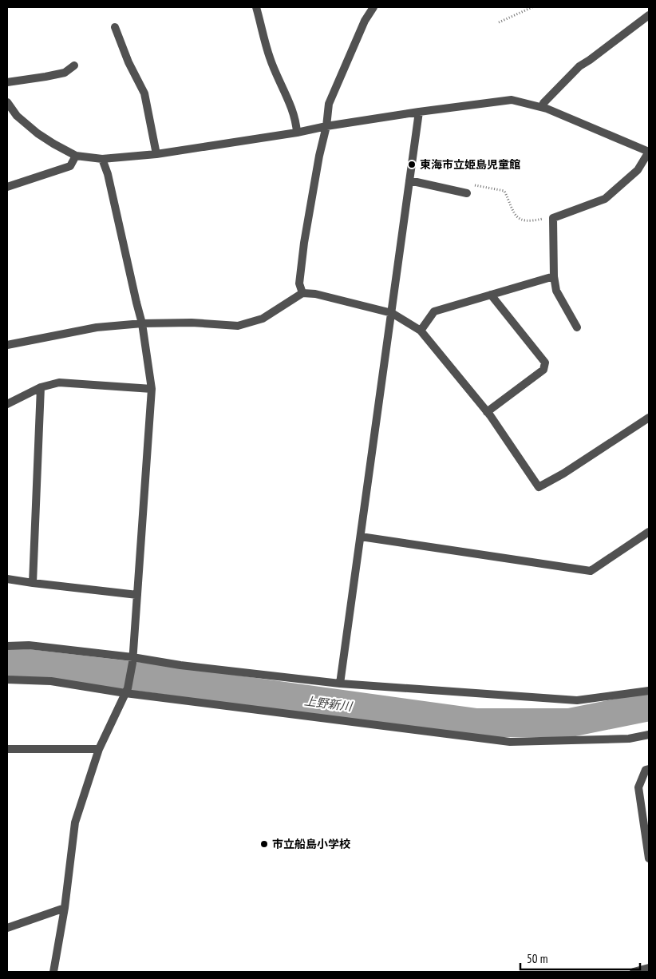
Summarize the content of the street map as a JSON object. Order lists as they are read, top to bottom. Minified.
{"water":["上野新川"],"places":["東海市立姫島児童館","市立船島小学校"],"scale_bar":"50 m"}
